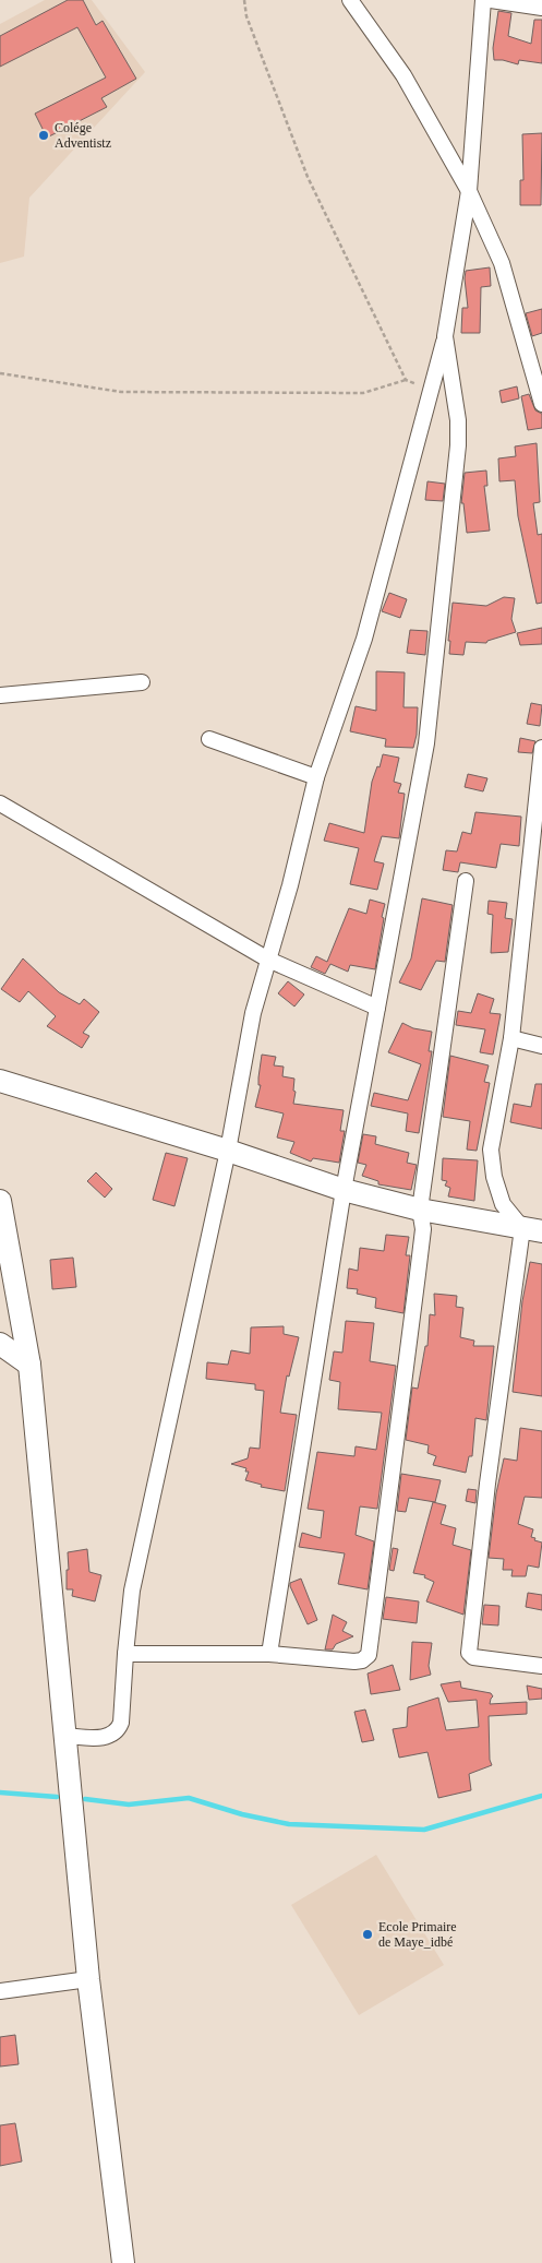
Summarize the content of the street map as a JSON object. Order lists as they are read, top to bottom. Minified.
{"places":["Colége Adventistz","Ecole Primaire de Maye_idbé"]}
